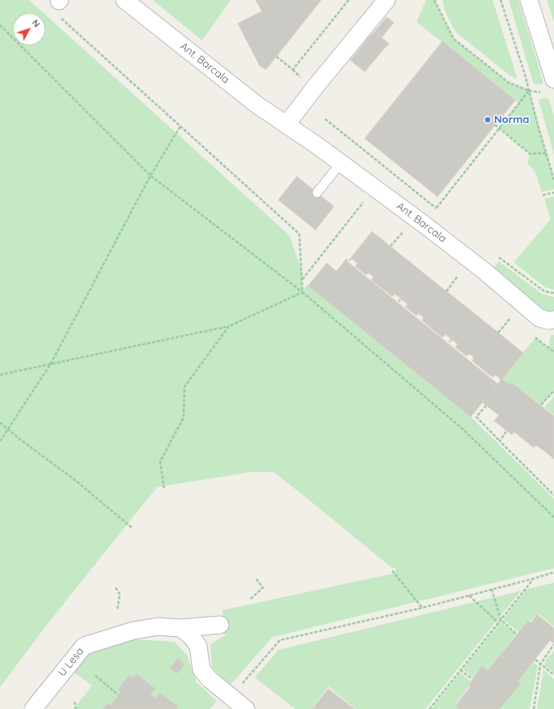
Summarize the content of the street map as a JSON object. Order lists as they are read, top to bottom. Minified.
{"streets":{"street":["Ant. Barcala","U Lesa"]},"places":["Norma"],"north":"top right"}
